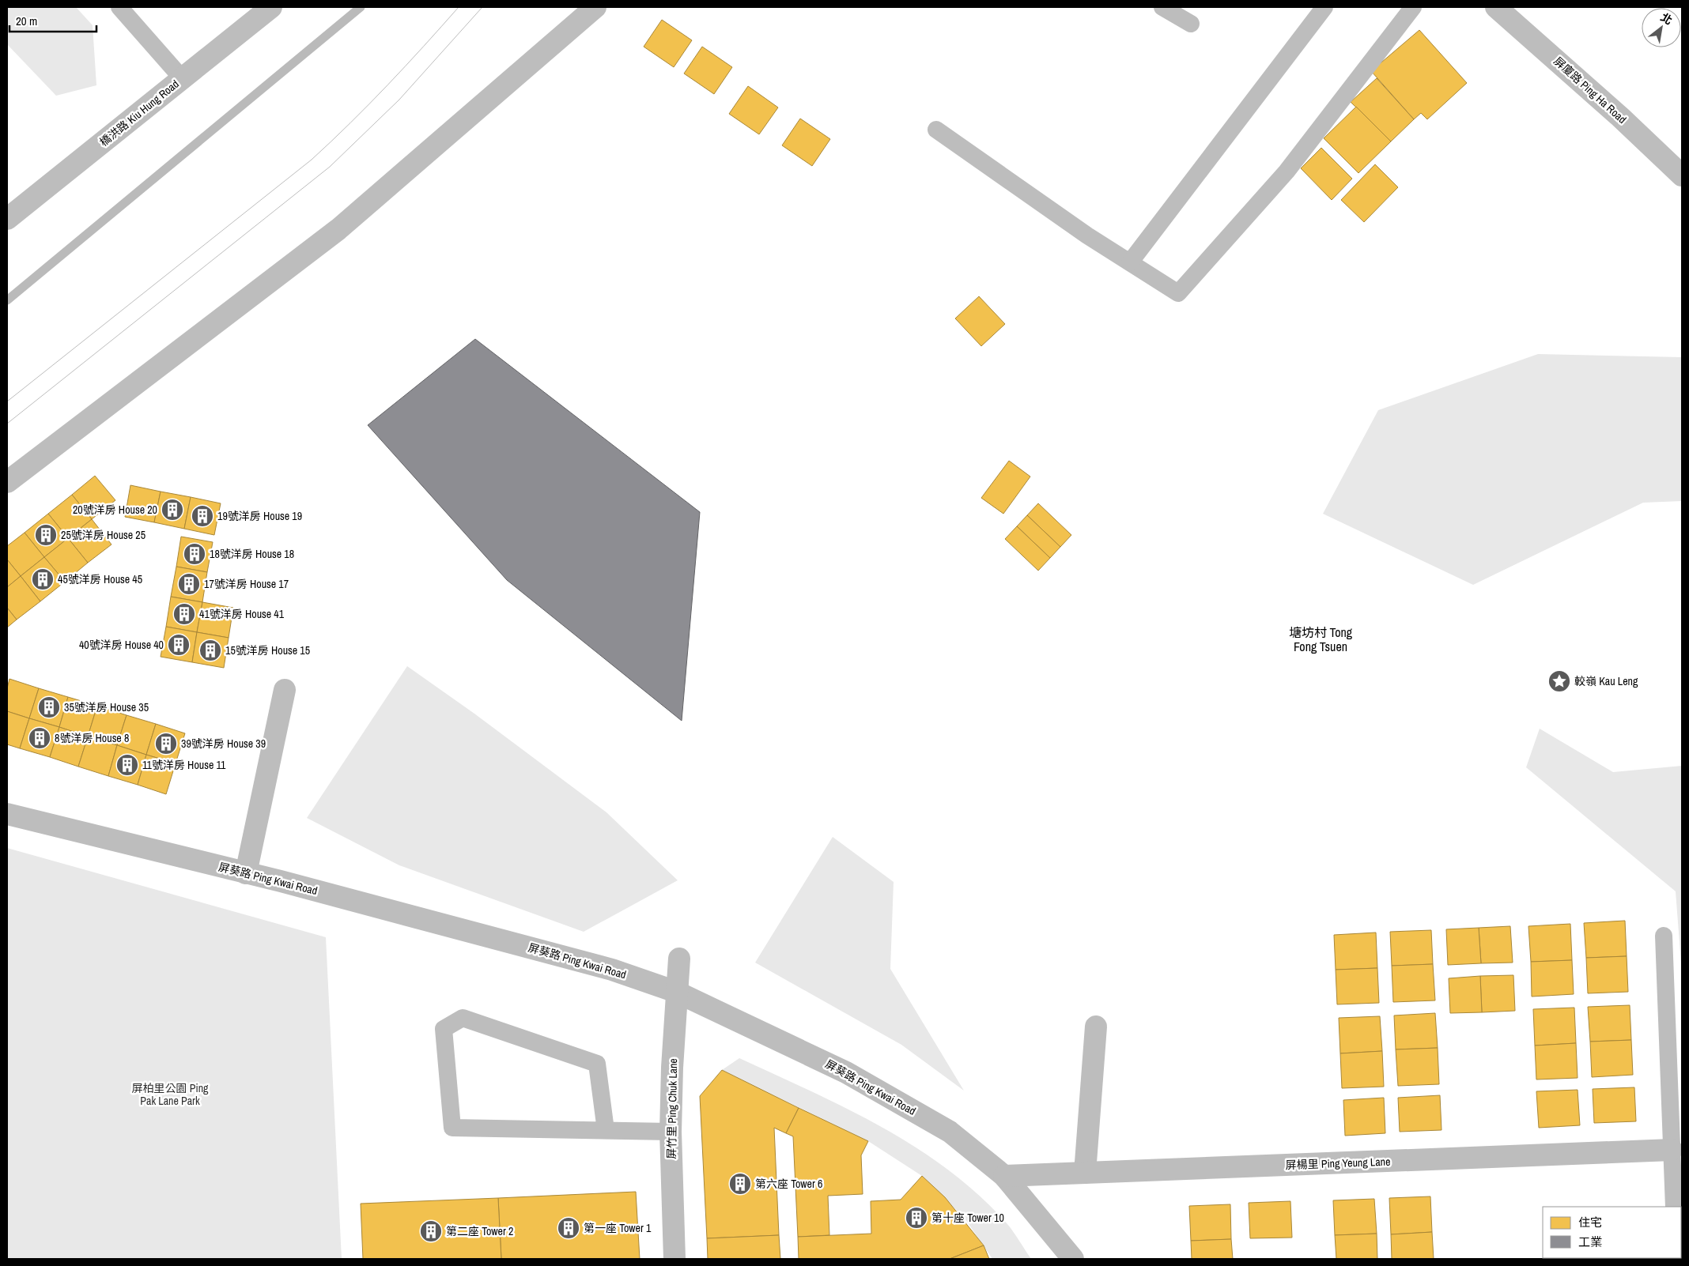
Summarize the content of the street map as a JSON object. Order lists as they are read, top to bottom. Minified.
{"streets":{"street":["屏廈路 Ping Ha Road","橋洪路 Kiu Hung Road","屏葵路 Ping Kwai Road","屏竹里 Ping Chuk Lane","屏楊里 Ping Yeung Lane"]},"crossings":[["屏葵路 Ping Kwai Road","屏竹里 Ping Chuk Lane"],["屏葵路 Ping Kwai Road","屏楊里 Ping Yeung Lane"]],"districts":["塘坊村 Tong Fong Tsuen"],"parks":["屏柏里公園 Ping Pak Lane Park"],"places":{"building":["20號洋房 House 20","19號洋房 House 19","25號洋房 House 25","18號洋房 House 18","45號洋房 House 45","17號洋房 House 17","41號洋房 House 41","40號洋房 House 40","15號洋房 House 15","35號洋房 House 35","8號洋房 House 8","39號洋房 House 39","11號洋房 House 11","第六座 Tower 6","第十座 Tower 10","第一座 Tower 1","第二座 Tower 2"],"place":["較嶺 Kau Leng"]},"legend":["住宅","工業"],"scale_bar":"20 m","north":"top right"}
